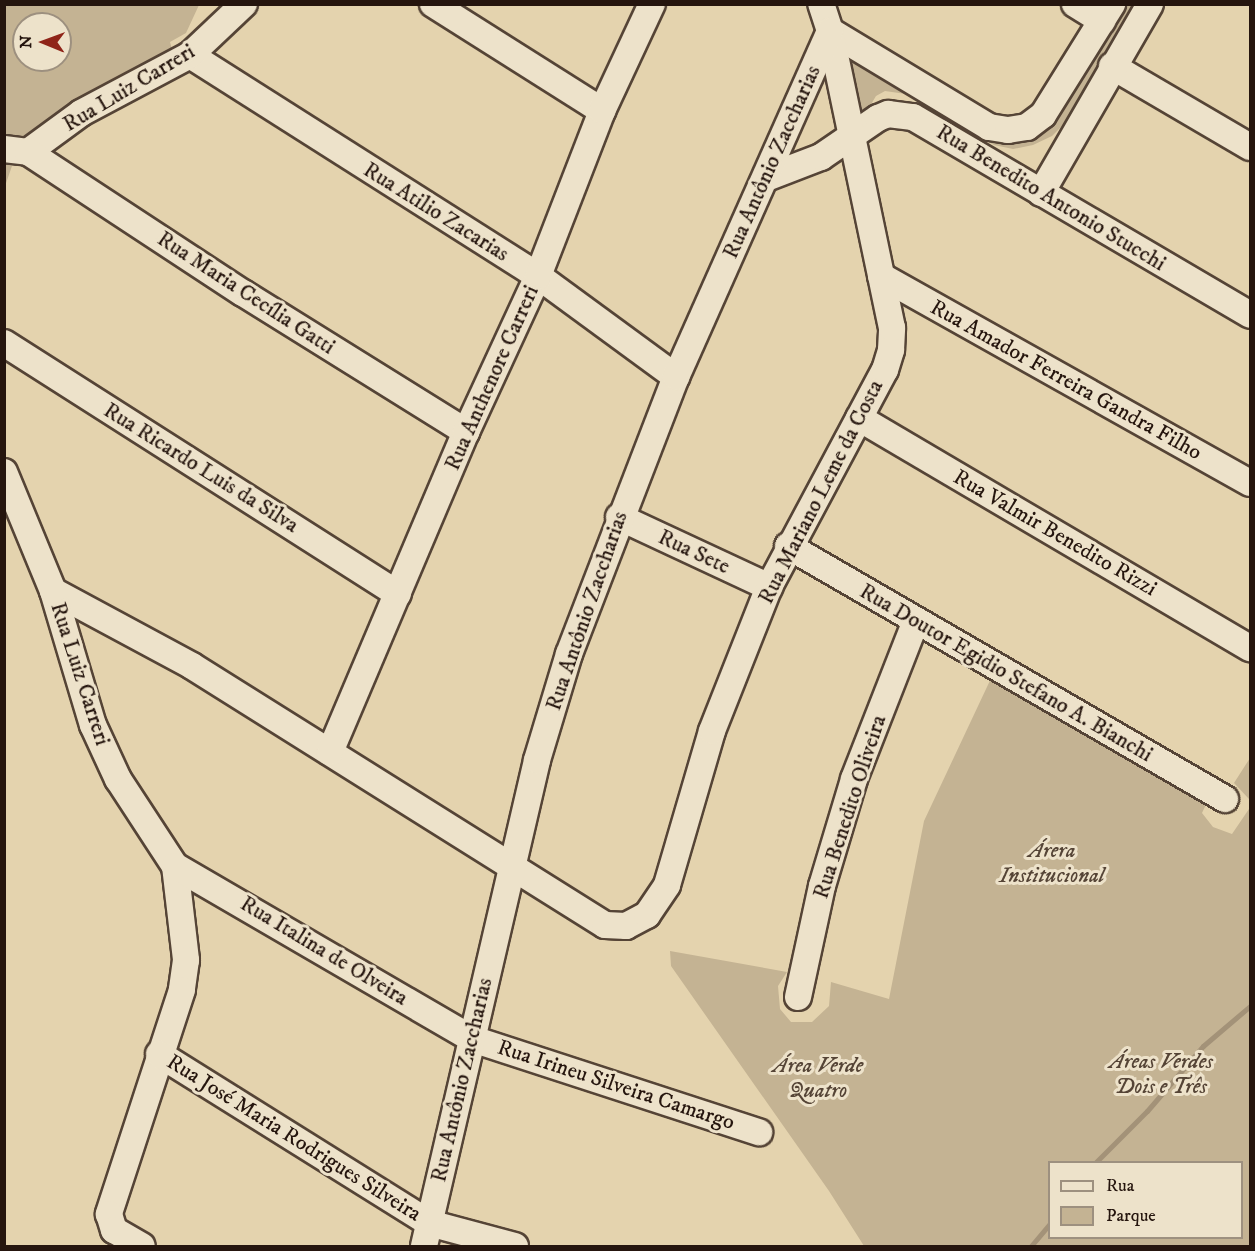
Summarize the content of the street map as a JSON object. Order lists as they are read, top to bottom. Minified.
{"streets":{"street":["Rua Luiz Carreri","Rua Antônio Zaccharias","Rua Benedito Antonio Stucchi","Rua Atilio Zacarias","Rua Maria Cecília Gatti","Rua Anthenore Carreri","Rua Amador Ferreira Gandra Filho","Rua Ricardo Luis da Silva","Rua Mariano Leme da Costa","Rua Valmir Benedito Rizzi","Rua Sete","Rua Doutor Egidio Stefano A. Bianchi","Rua Benedito Oliveira","Rua Italina de Olveira","Rua Irineu Silveira Camargo","Rua José Maria Rodrigues Silveira"]},"crossings":[["Rua Luiz Carreri","Rua Atilio Zacarias"],["Rua Luiz Carreri","Rua Maria Cecília Gatti"],["Rua Luiz Carreri","Rua Italina de Olveira"],["Rua Luiz Carreri","Rua José Maria Rodrigues Silveira"],["Rua Antônio Zaccharias","Rua Benedito Antonio Stucchi"],["Rua Antônio Zaccharias","Rua Atilio Zacarias"],["Rua Antônio Zaccharias","Rua Mariano Leme da Costa"],["Rua Antônio Zaccharias","Rua Sete"],["Rua Antônio Zaccharias","Rua Italina de Olveira"],["Rua Antônio Zaccharias","Rua Irineu Silveira Camargo"],["Rua Antônio Zaccharias","Rua José Maria Rodrigues Silveira"],["Rua Benedito Antonio Stucchi","Rua Mariano Leme da Costa"],["Rua Atilio Zacarias","Rua Anthenore Carreri"],["Rua Maria Cecília Gatti","Rua Anthenore Carreri"],["Rua Anthenore Carreri","Rua Ricardo Luis da Silva"],["Rua Amador Ferreira Gandra Filho","Rua Mariano Leme da Costa"],["Rua Mariano Leme da Costa","Rua Valmir Benedito Rizzi"],["Rua Mariano Leme da Costa","Rua Sete"],["Rua Mariano Leme da Costa","Rua Doutor Egidio Stefano A. Bianchi"],["Rua Doutor Egidio Stefano A. Bianchi","Rua Benedito Oliveira"],["Rua Italina de Olveira","Rua Irineu Silveira Camargo"]],"parks":["Árera Institucional","Áreas Verdes Dois e Três","Área Verde Quatro"],"legend":["Rua","Parque"],"north":"left"}
